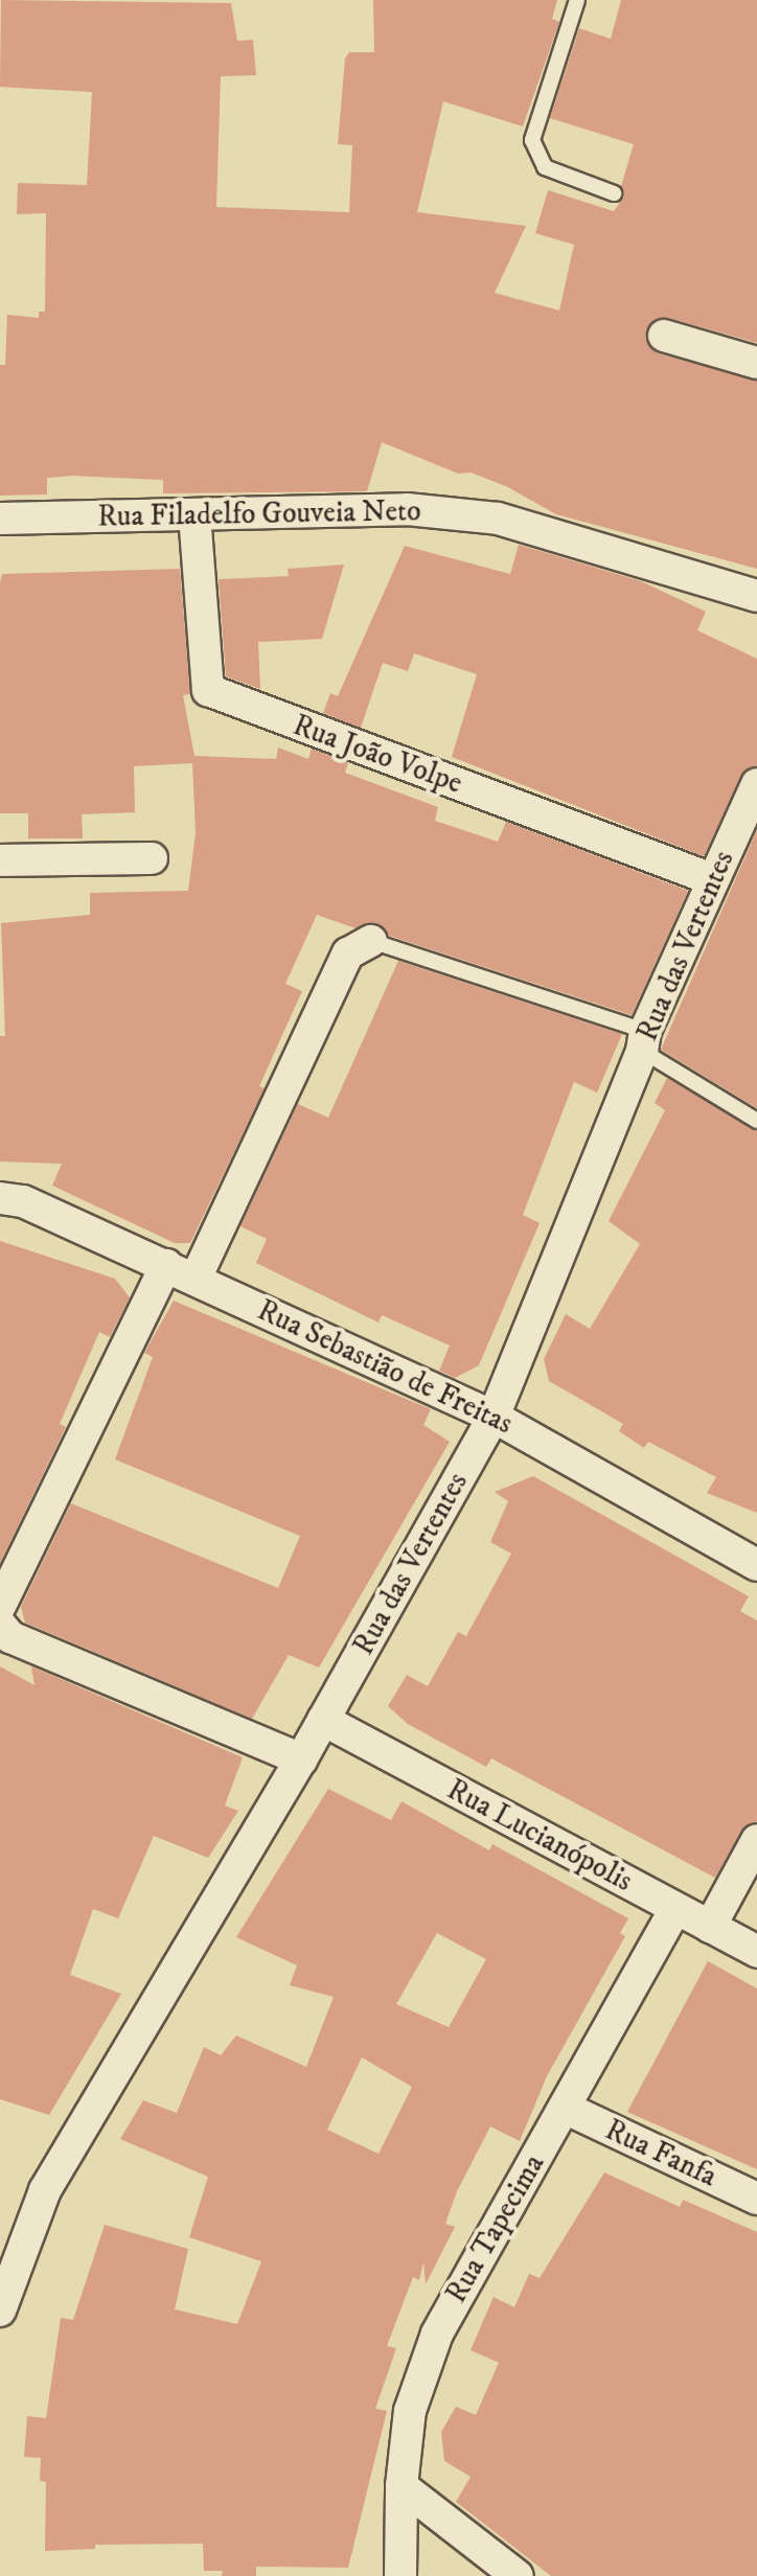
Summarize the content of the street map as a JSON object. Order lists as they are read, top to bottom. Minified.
{"streets":{"street":["Rua Filadelfo Gouveia Neto","Rua João Volpe","Rua das Vertentes","Rua Sebastião de Freitas","Rua Lucianópolis","Rua Fanfa","Rua Tapecima"]},"crossings":[["Rua Filadelfo Gouveia Neto","Rua João Volpe"],["Rua João Volpe","Rua das Vertentes"],["Rua das Vertentes","Rua Sebastião de Freitas"],["Rua das Vertentes","Rua Lucianópolis"],["Rua Lucianópolis","Rua Tapecima"],["Rua Fanfa","Rua Tapecima"]]}
